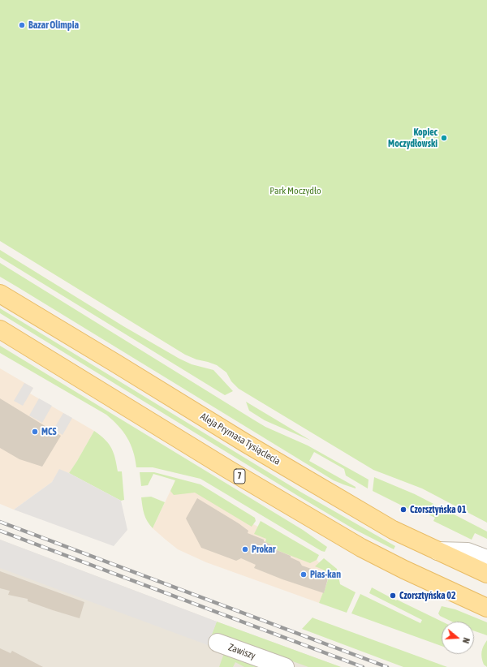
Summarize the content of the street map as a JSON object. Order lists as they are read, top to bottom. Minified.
{"streets":{"main road":["Aleja Prymasa Tysiąclecia","7"],"street":["Zawiszy"]},"parks":["Park Moczydło"],"places":["Bazar Olimpia","Kopiec Moczydłowski","MCS","Czorsztyńska 01","Prokar","Pias-kan","Czorsztyńska 02"],"north":"right"}
